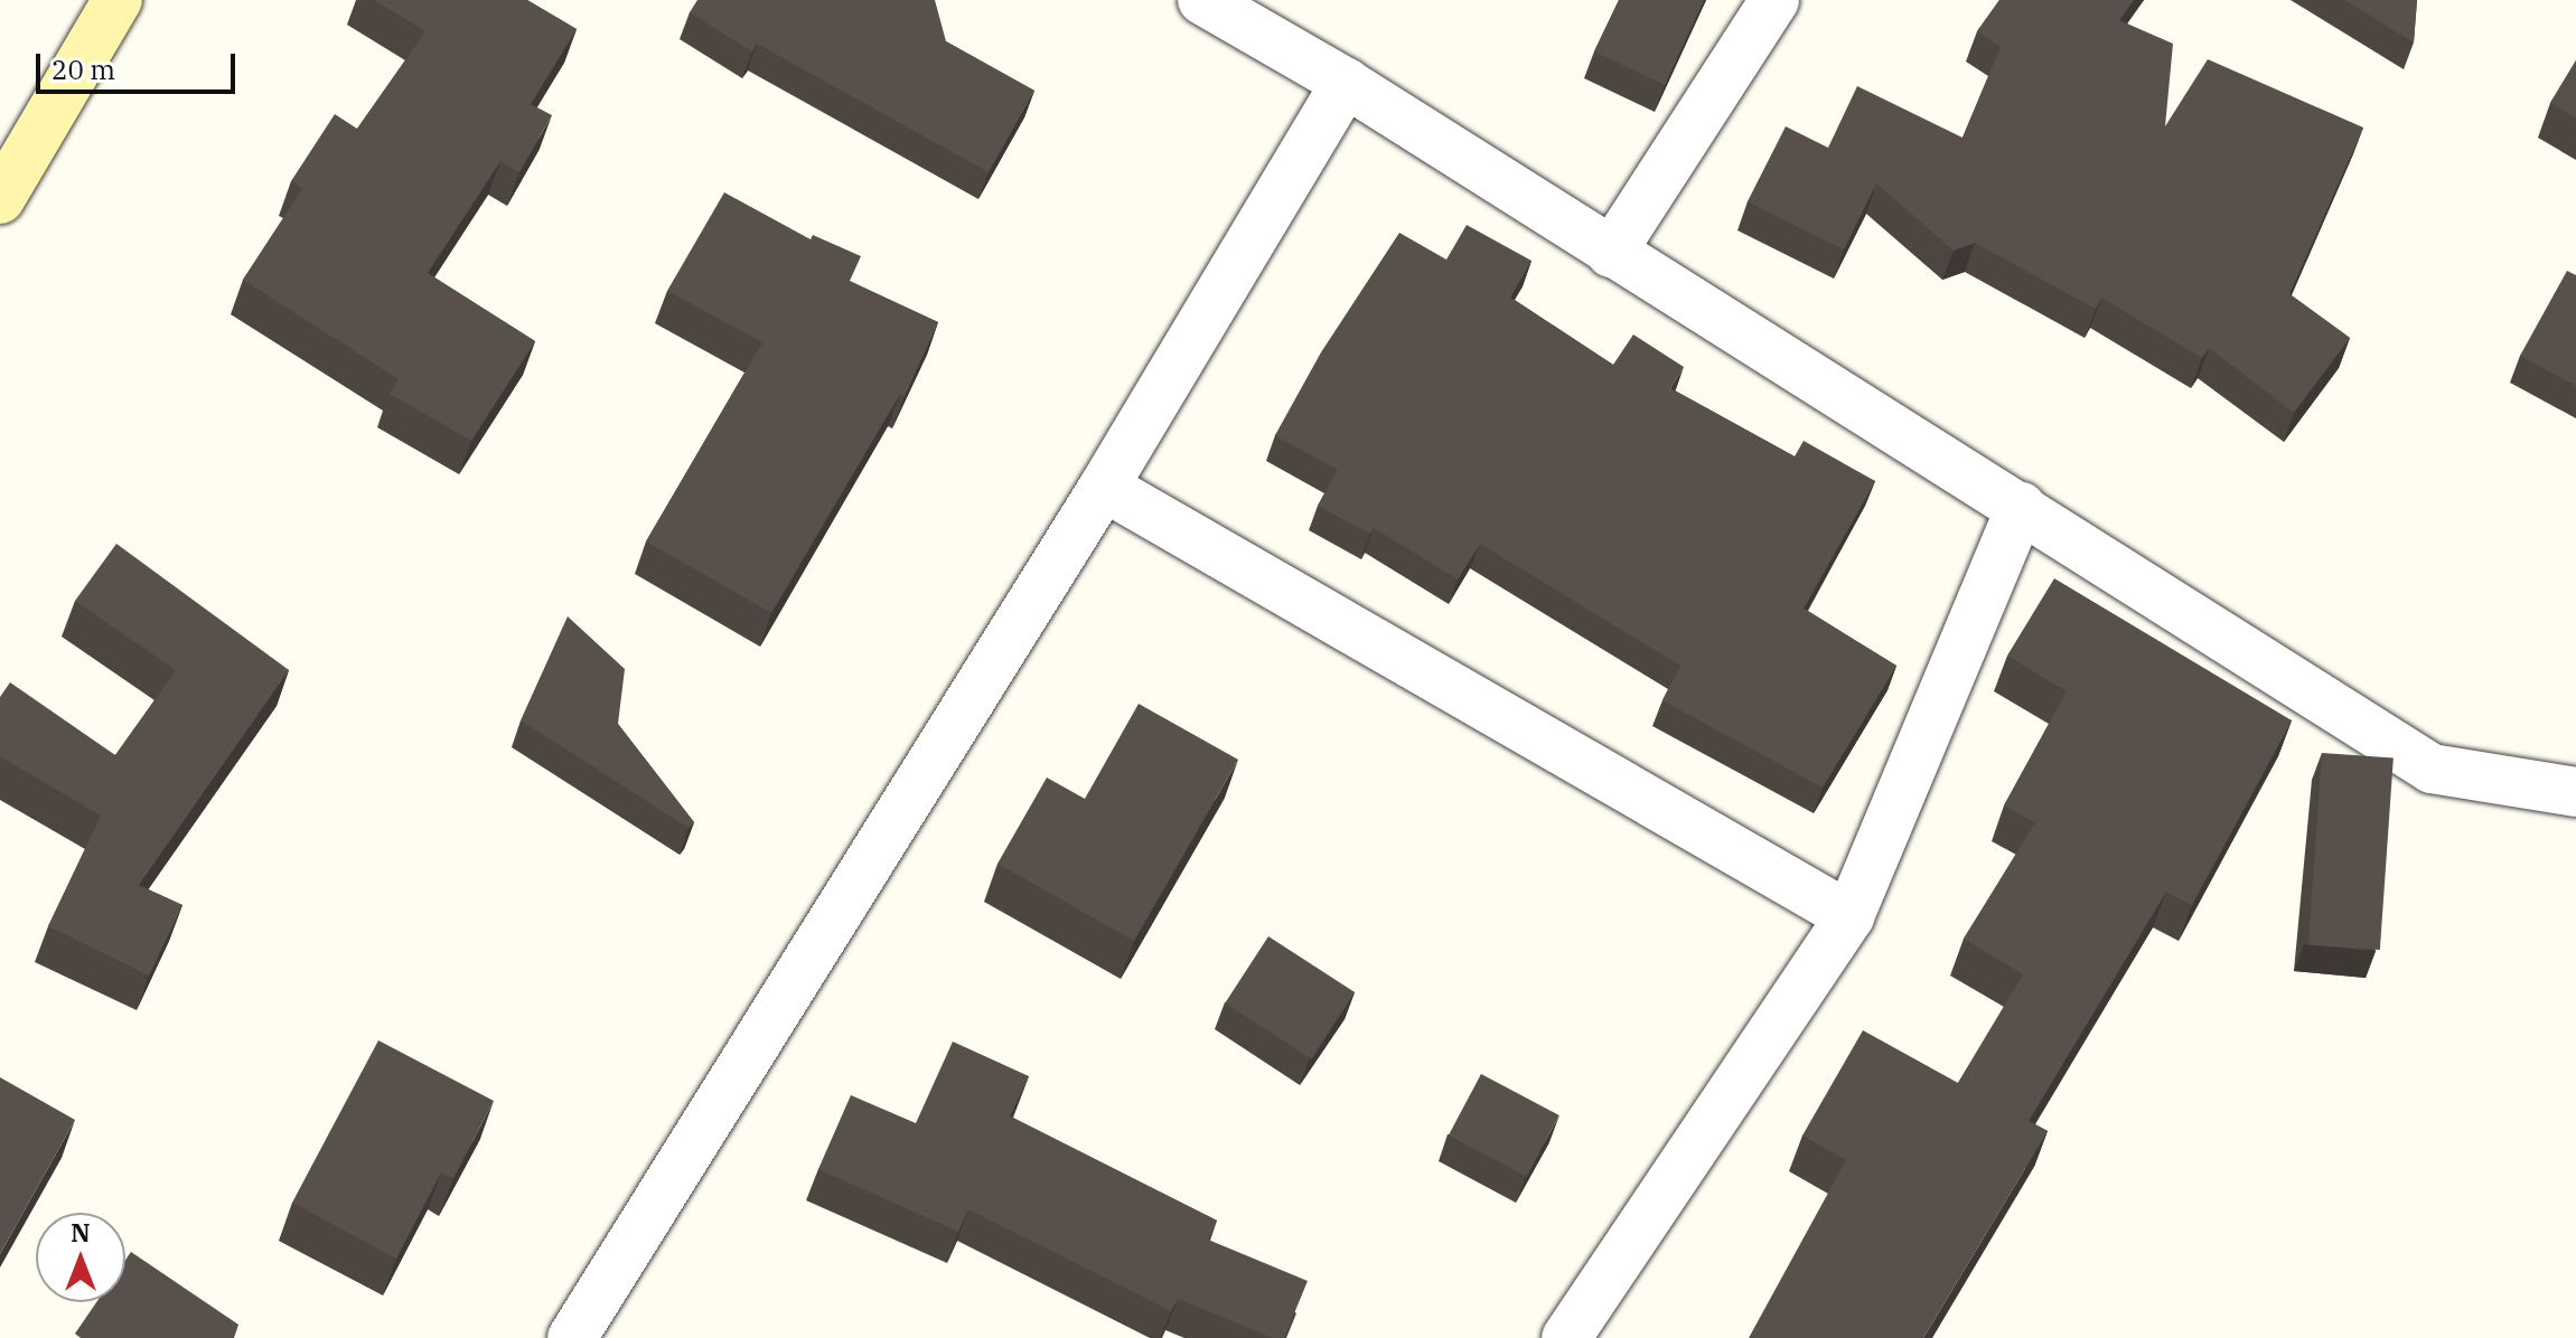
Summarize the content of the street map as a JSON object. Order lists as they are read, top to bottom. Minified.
{"scale_bar":"20 m","north":"top"}
